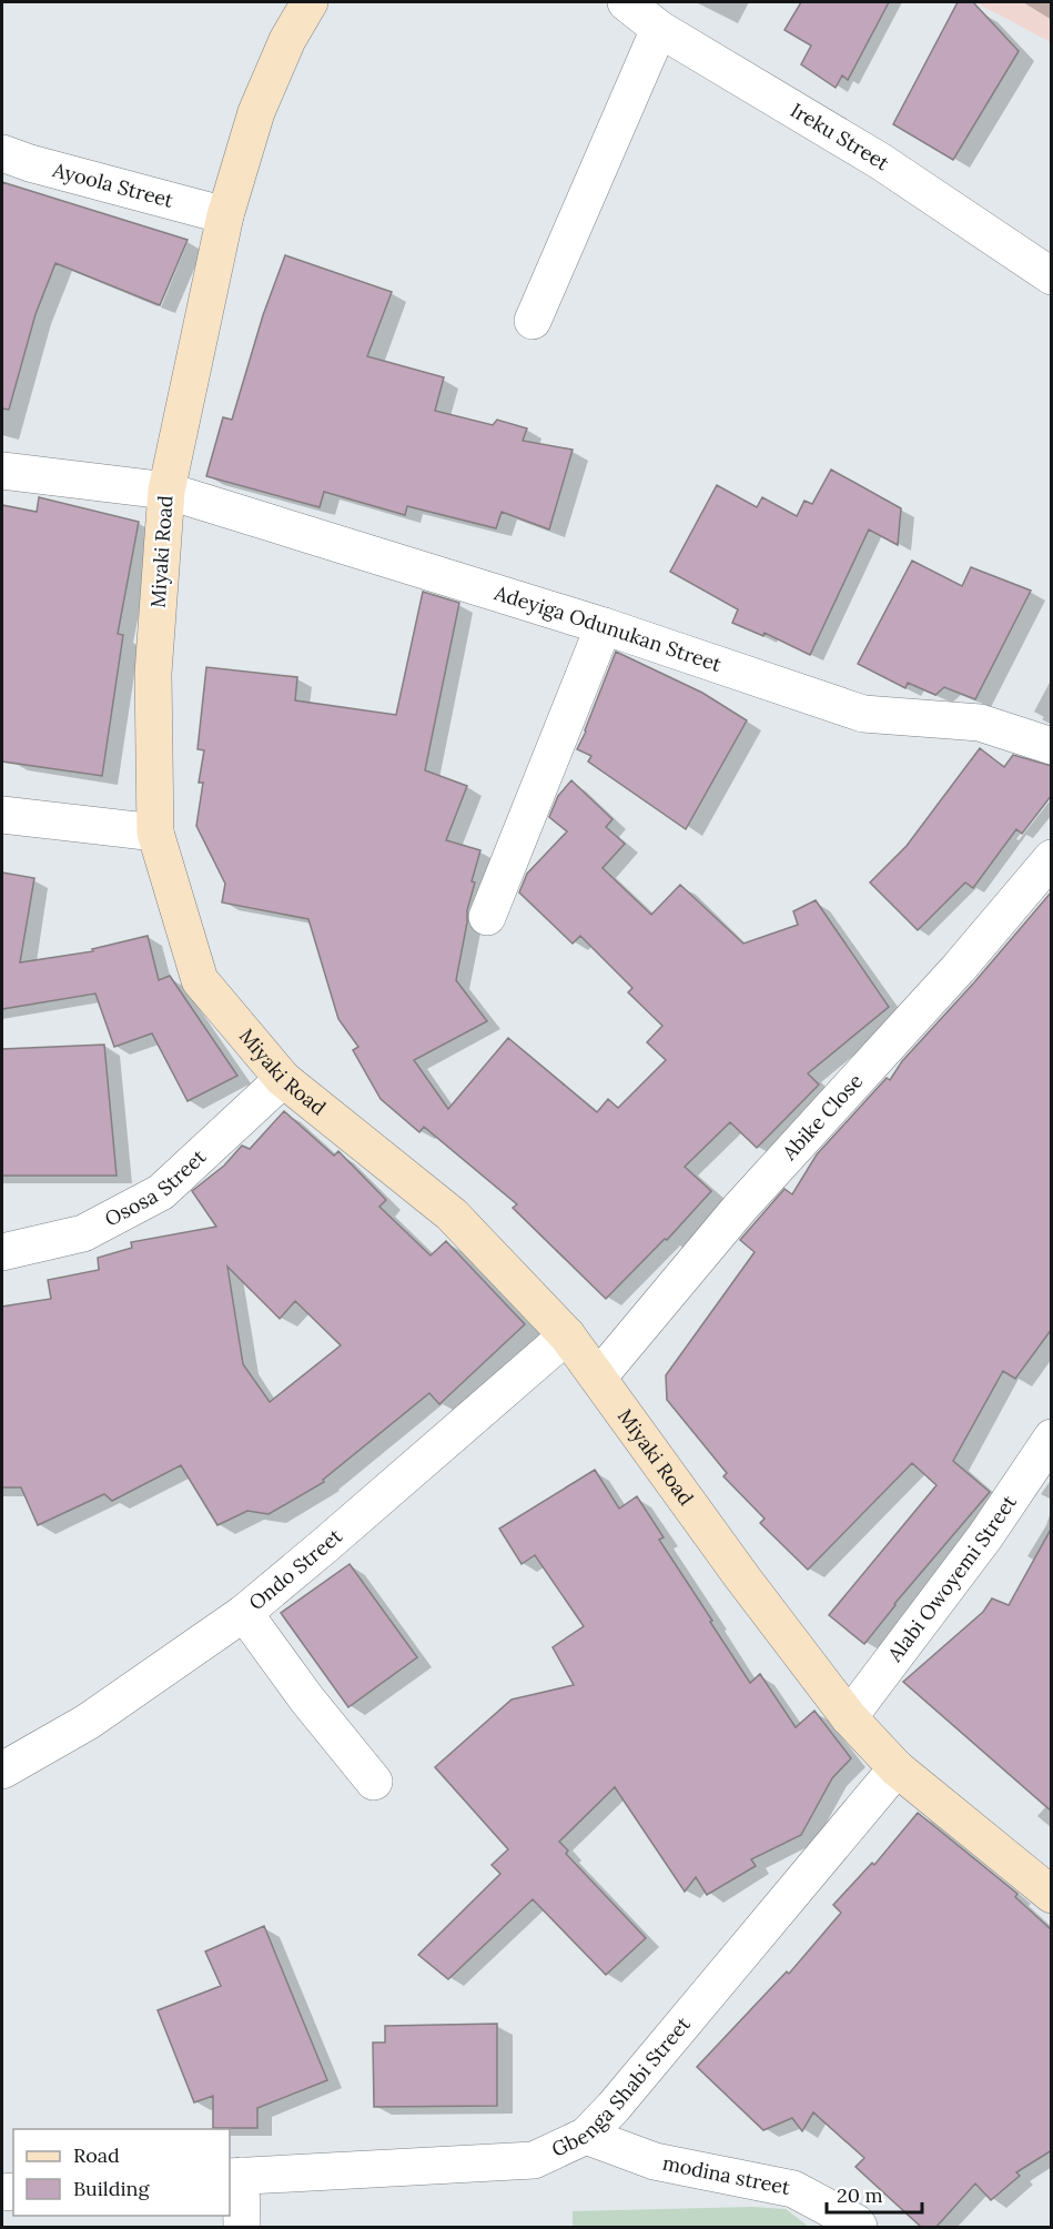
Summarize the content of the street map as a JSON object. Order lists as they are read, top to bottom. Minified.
{"streets":{"street":["Ireku Street","Ayoola Street","Miyaki Road","Adeyiga Odunukan Street","Abike Close","Ososa Street","Ondo Street","Alabi Owoyemi Street","Gbenga Shabi Street","modina street"]},"crossings":[["Ayoola Street","Miyaki Road"],["Miyaki Road","Adeyiga Odunukan Street"],["Miyaki Road","Abike Close"],["Miyaki Road","Ososa Street"],["Miyaki Road","Ondo Street"],["Miyaki Road","Alabi Owoyemi Street"],["Miyaki Road","Gbenga Shabi Street"],["Gbenga Shabi Street","modina street"]],"legend":["Road","Building"],"scale_bar":"20 m"}
